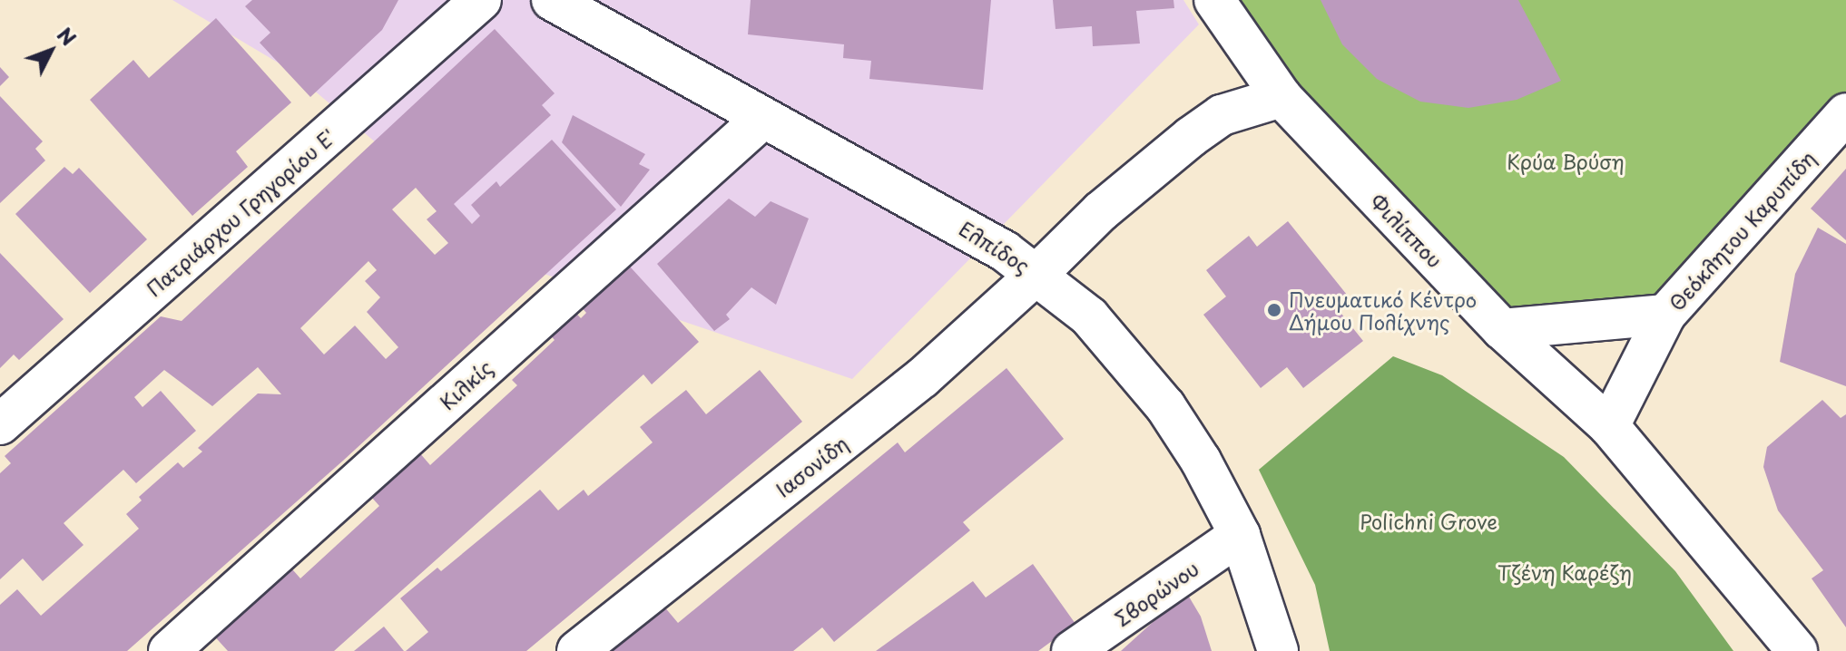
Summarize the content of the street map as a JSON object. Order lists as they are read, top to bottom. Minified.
{"streets":{"street":["Πατριάρχου Γρηγορίου Ε'","Φιλίππου","Θεόκλητου Καρυπίδη","Ελπίδος","Κιλκίς","Ιασoνίδη","Σβορώνου"]},"crossings":[["Φιλίππου","Θεόκλητου Καρυπίδη"],["Ελπίδος","Κιλκίς"],["Ελπίδος","Ιασoνίδη"],["Ελπίδος","Σβορώνου"]],"parks":["Κρύα Βρύση","Polichni Grove","Τζένη Καρέζη"],"places":["Πνευματικό Κέντρο Δήμου Πολίχνης"],"north":"top right"}
